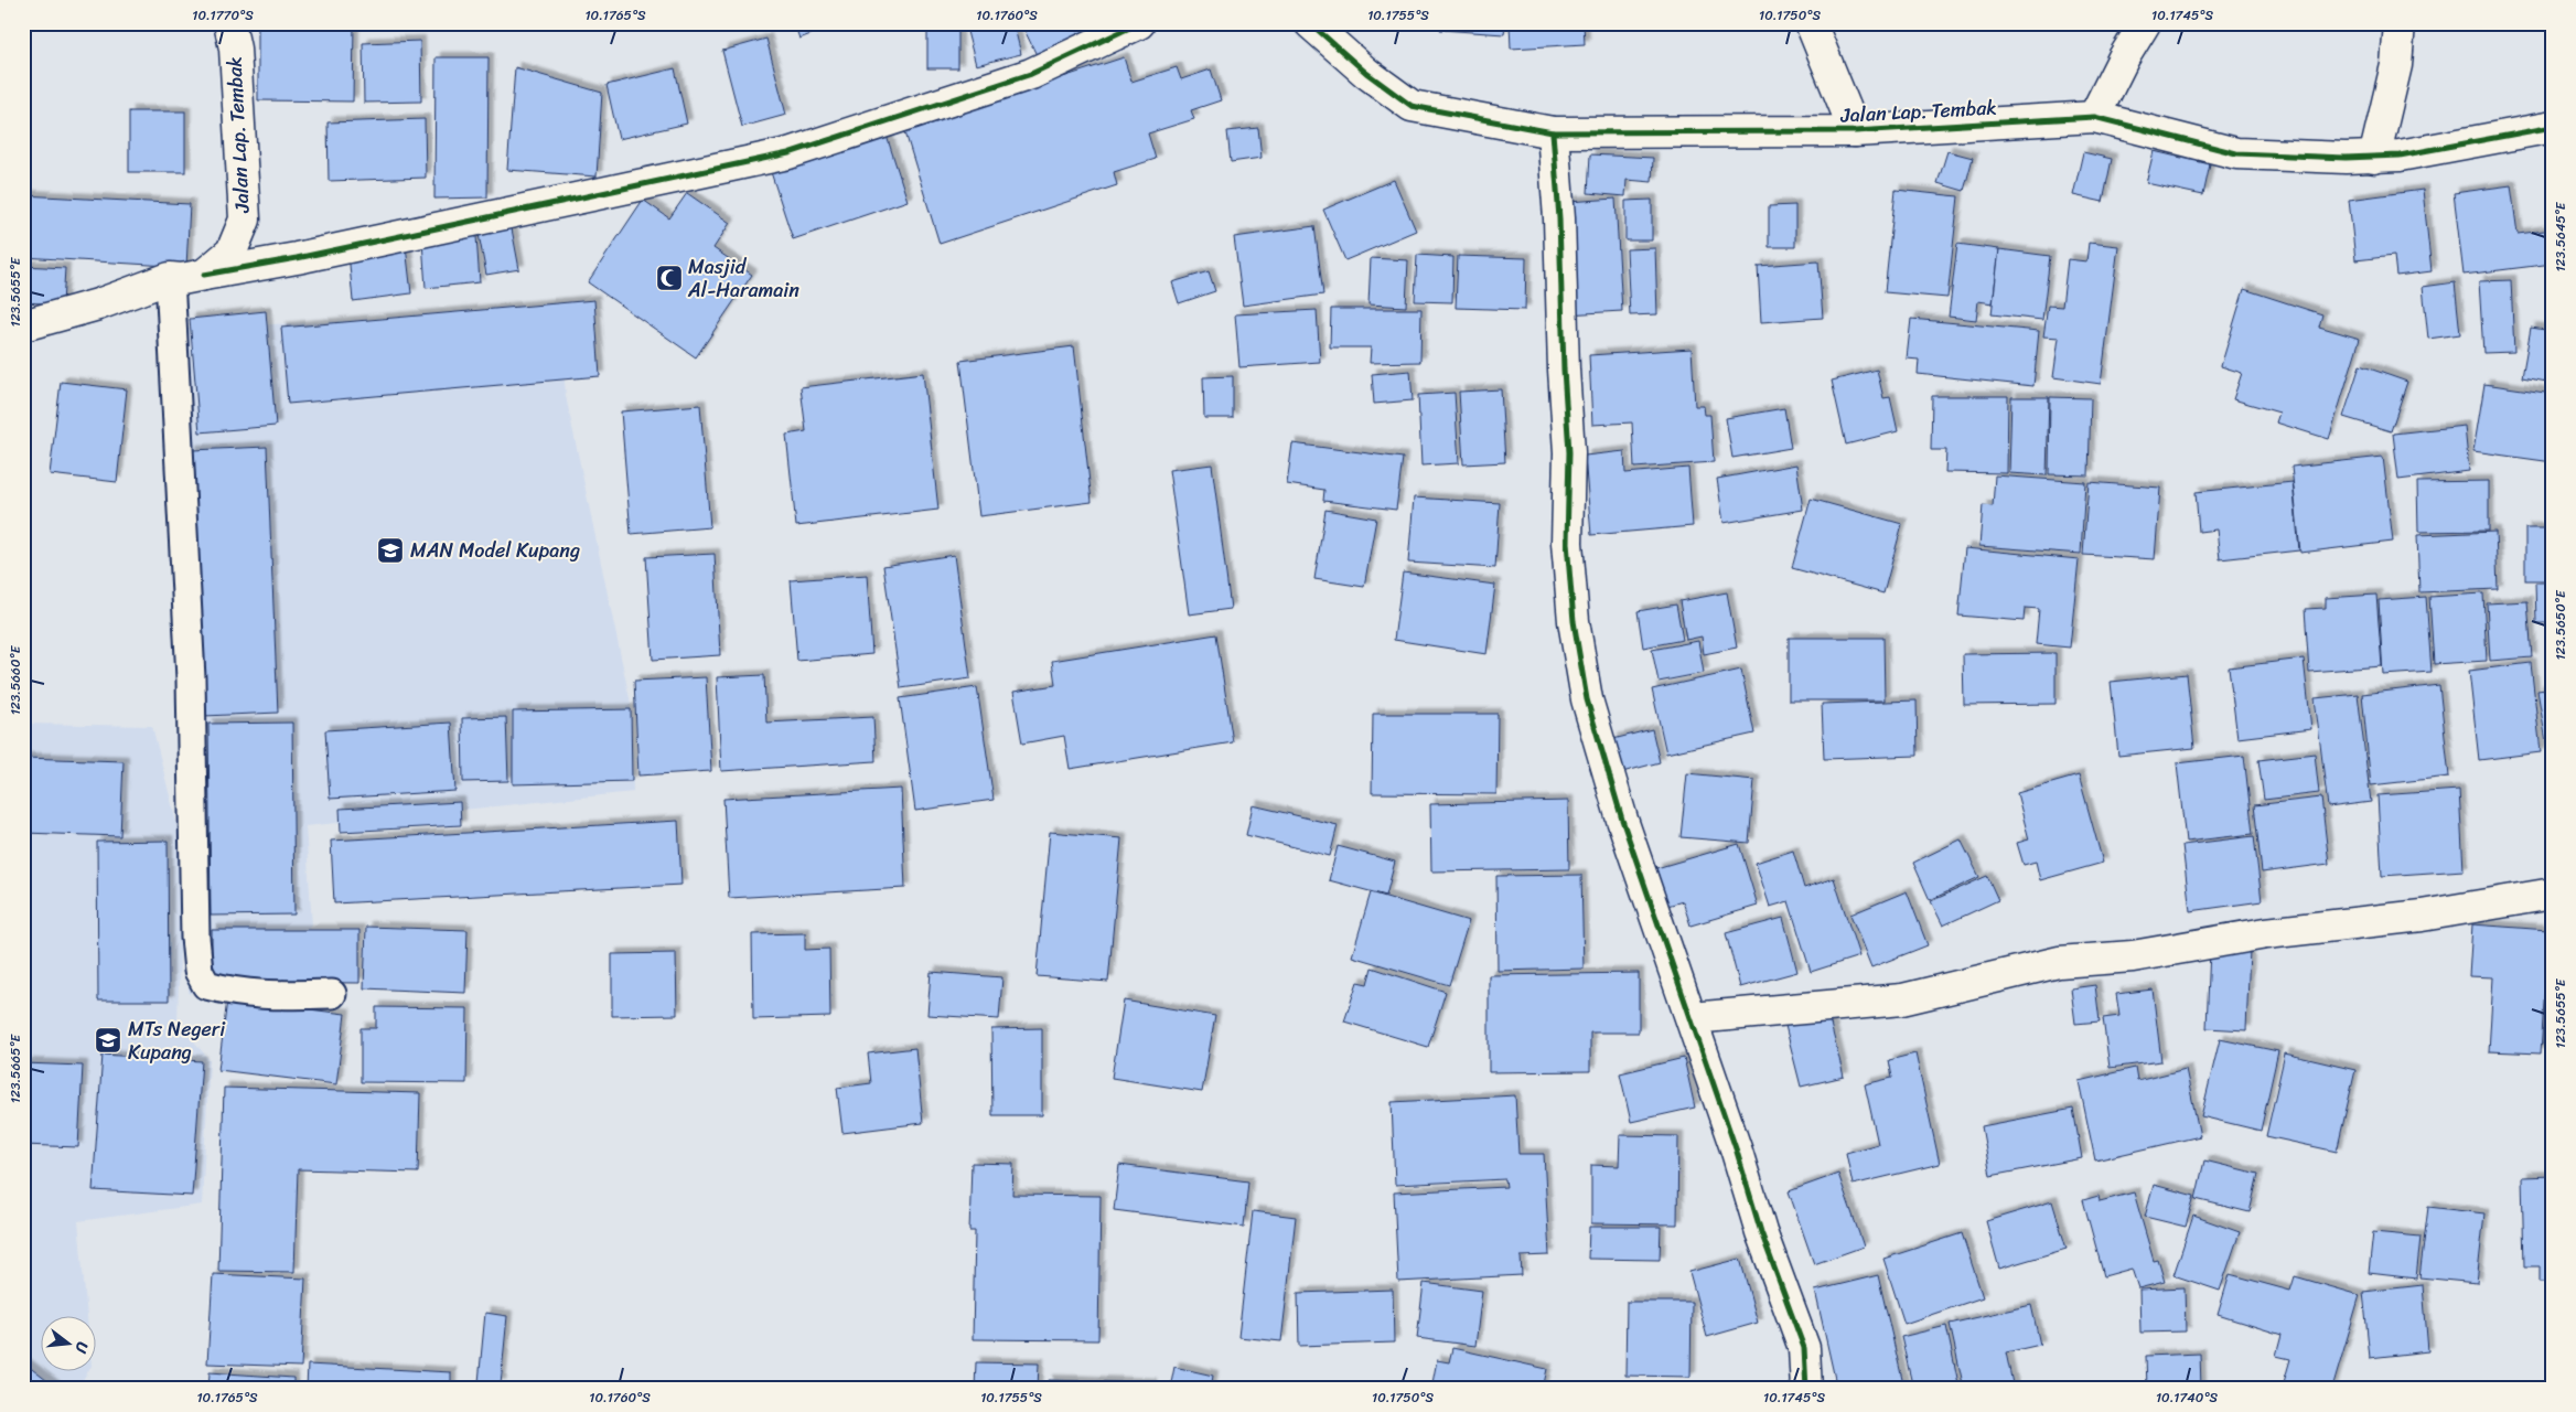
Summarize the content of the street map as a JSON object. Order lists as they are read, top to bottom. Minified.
{"streets":{"street":["Jalan Lap. Tembak"]},"places":{"mosque":["Masjid Al-Haramain"],"school or university":["MAN Model Kupang","MTs Negeri Kupang"]},"north":"right","coordinates":["10.1770°S","10.1765°S","10.1760°S","10.1755°S","10.1750°S","10.1745°S","123.5645°E","123.5655°E","123.5650°E","123.5660°E","123.5665°E","10.1740°S"]}
